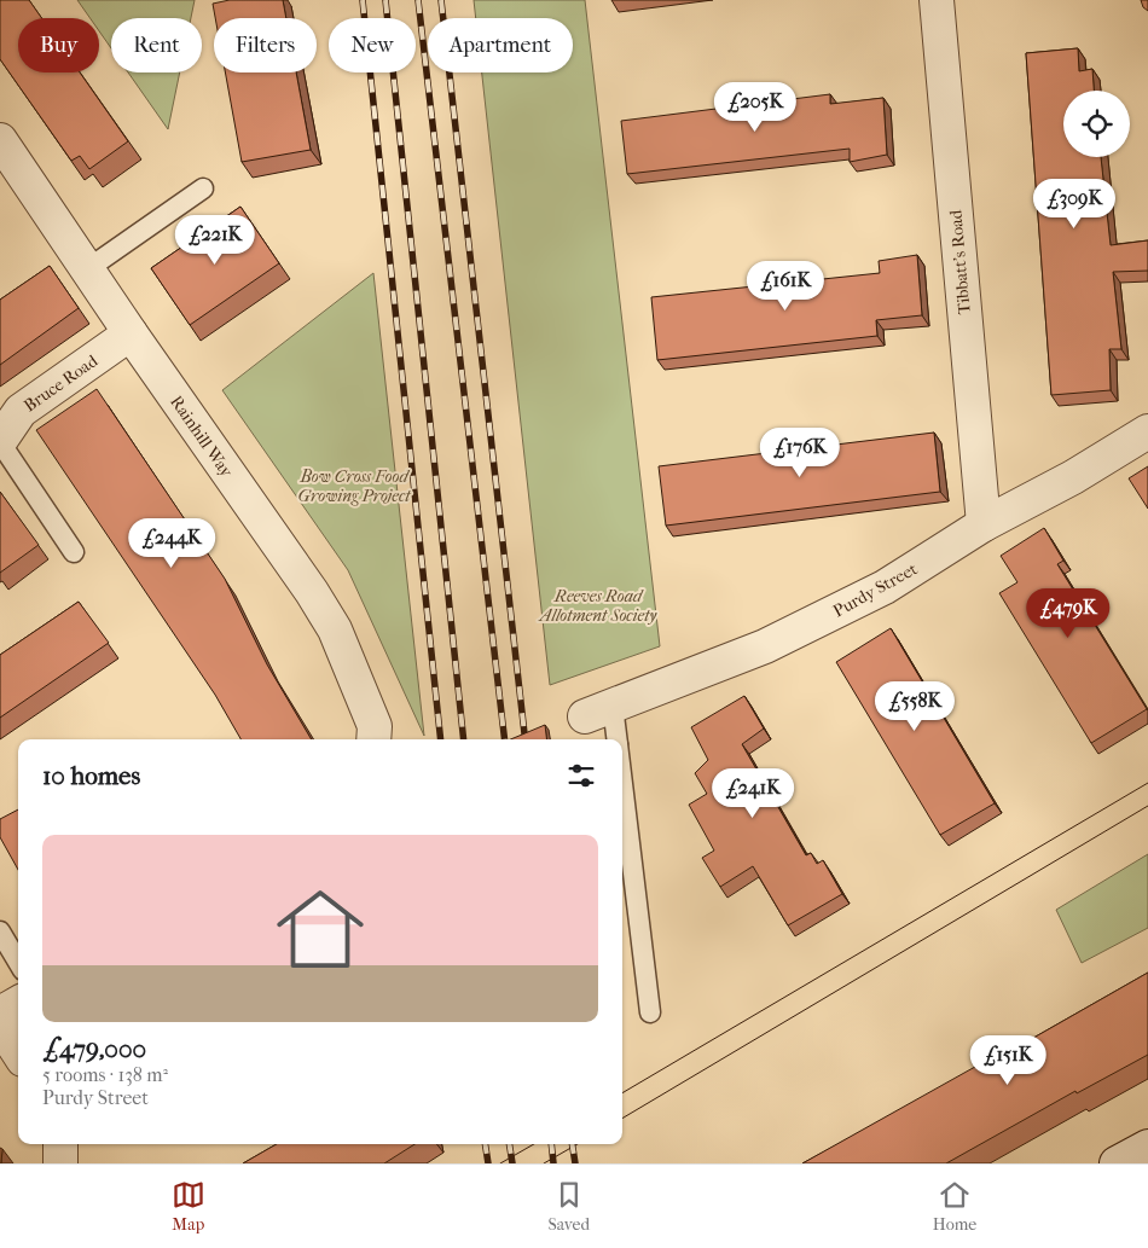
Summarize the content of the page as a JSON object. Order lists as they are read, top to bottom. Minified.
{"streets":{"street":["Tibbatt's Road","Bruce Road","Rainhill Way","Purdy Street"]},"crossings":[["Tibbatt's Road","Purdy Street"],["Bruce Road","Rainhill Way"]],"parks":["Bow Cross Food Growing Project","Reeves Road Allotment Society"],"page":{"chip":["Buy","Rent","Filters","New","Apartment"],"price":["£205K","£309K","£221K","£161K","£176K","£244K","£479K","£558K","£241K","£151K"],"heading":"10 homes","list":[{"name":"£479,000","note":"5 rooms · 138 m² · Purdy Street"}],"tabs":["Map","Saved","Home"]}}
